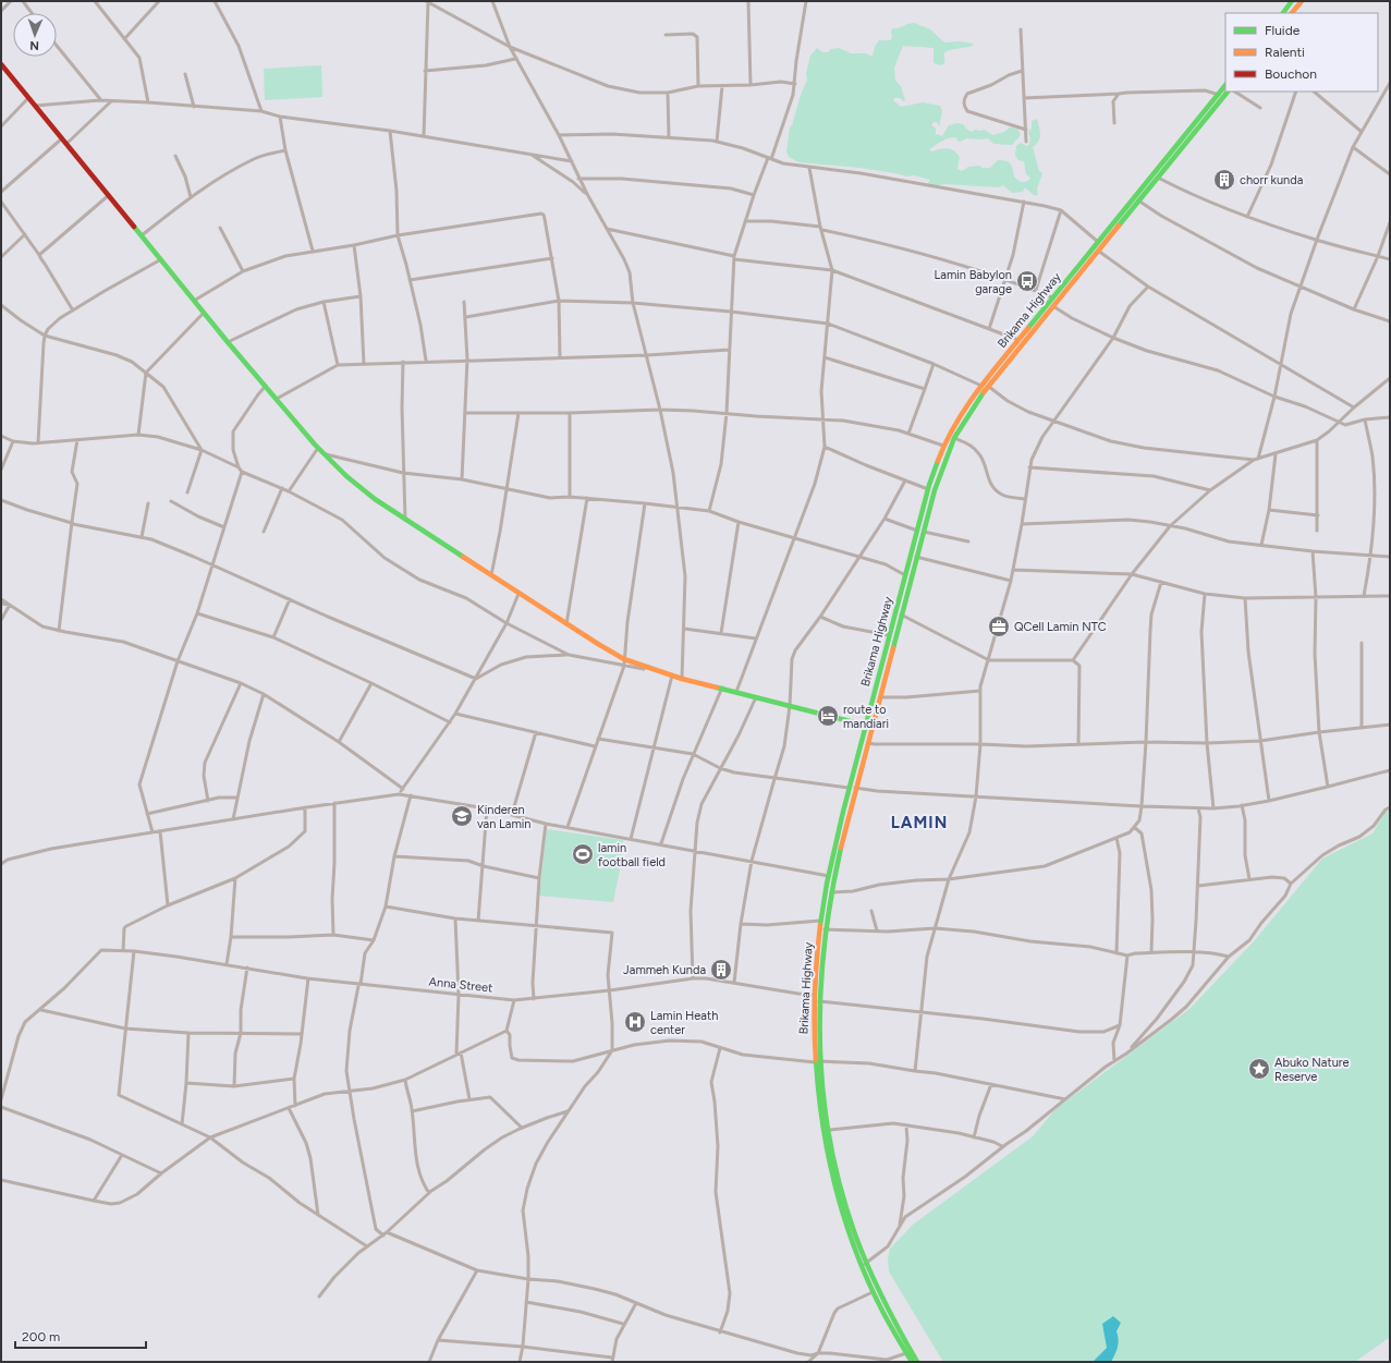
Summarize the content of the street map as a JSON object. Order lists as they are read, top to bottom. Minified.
{"streets":{"main road":["Brikama Highway"],"street":["Anna Street"]},"crossings":[["Brikama Highway","Anna Street"]],"districts":["LAMIN"],"places":{"building":["chorr kunda","Jammeh Kunda"],"bus stop":["Lamin Babylon garage"],"office":["QCell Lamin NTC"],"hotel":["route to mandiari"],"school or university":["Kinderen van Lamin"],"sports":["lamin football field"],"hospital":["Lamin Heath center"],"place":["Abuko Nature Reserve"]},"legend":["Fluide","Ralenti","Bouchon"],"scale_bar":"200 m","north":"bottom"}
